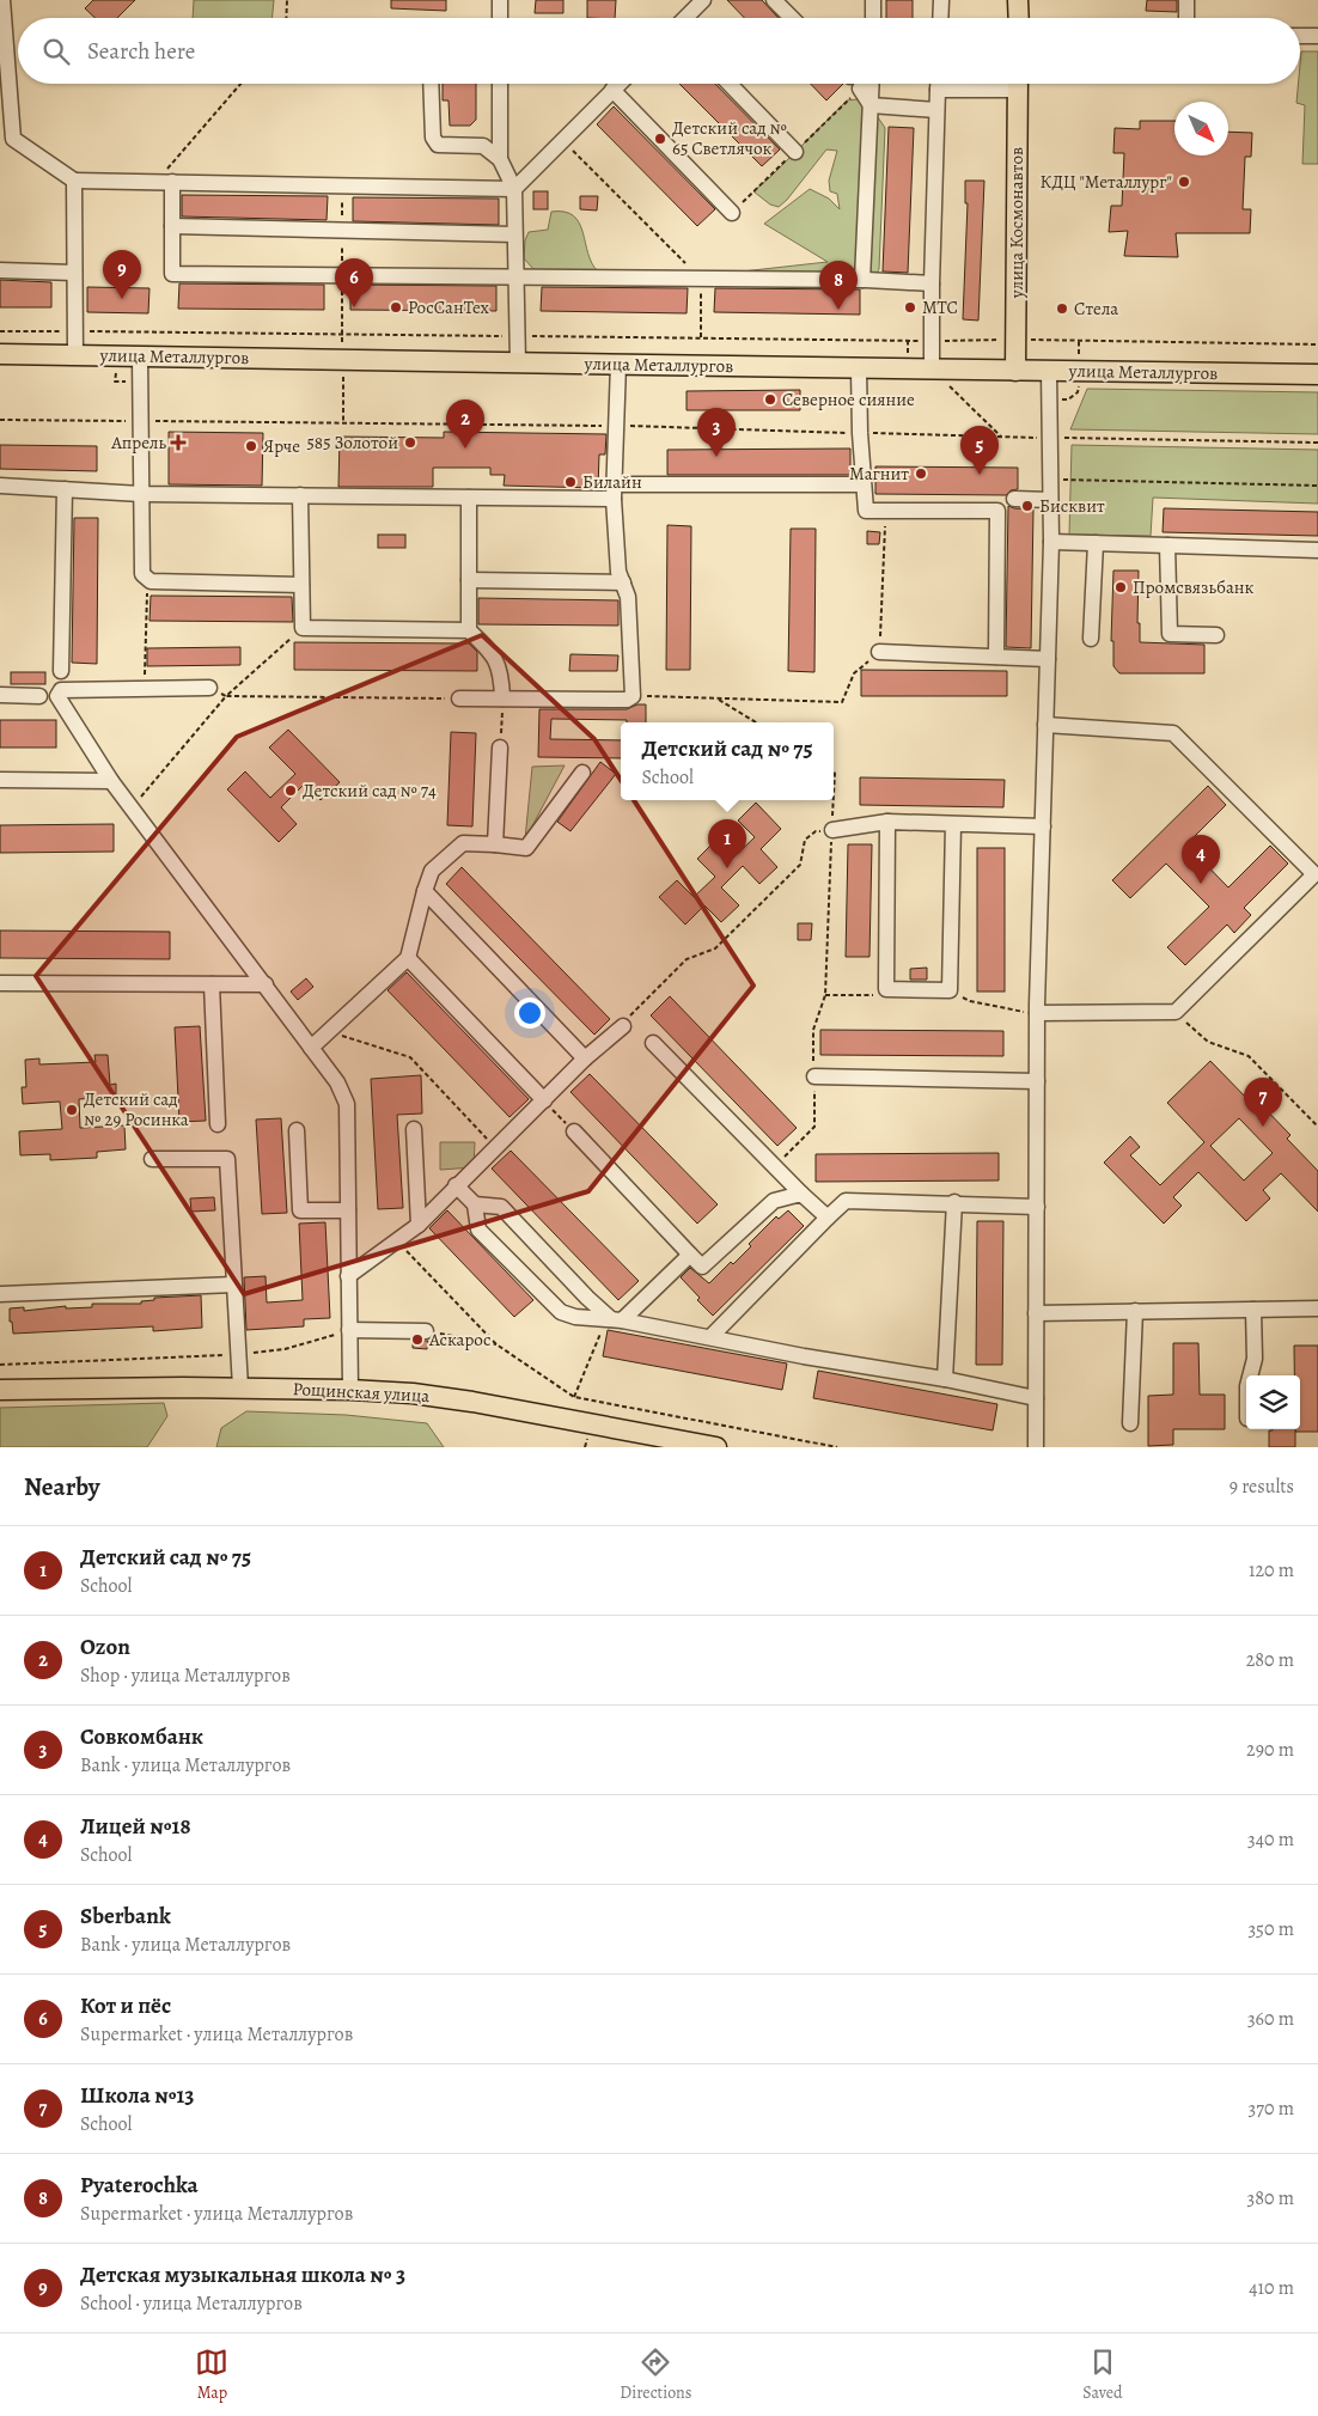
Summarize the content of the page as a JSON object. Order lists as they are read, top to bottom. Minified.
{"streets":{"main road":["улица Космонавтов","улица Металлургов","Рощинская улица"]},"crossings":[["улица Космонавтов","улица Металлургов"]],"places":{"other":["Детский сад № 65 Светлячок","КДЦ \"Металлург\"","РосСанТех","МТС","Стела","Северное сияние","585 Золотой","Ярче","Магнит","Билайн","Бисквит","Промсвязьбанк","Детский сад № 74","Детский сад № 29 Росинка","Аскарос"],"health":["Апрель"]},"north":"bottom right","page":{"search":"Search here","pins":["9","6","8","2","3","5","1","4","7"],"popup":["Детский сад № 75","School"],"heading":["Nearby","9 results"],"list":[{"mark":"1","name":"Детский сад № 75","note":"School","value":"120 m"},{"mark":"2","name":"Ozon","note":"Shop · улица Металлургов","value":"280 m"},{"mark":"3","name":"Совкомбанк","note":"Bank · улица Металлургов","value":"290 m"},{"mark":"4","name":"Лицей №18","note":"School","value":"340 m"},{"mark":"5","name":"Sberbank","note":"Bank · улица Металлургов","value":"350 m"},{"mark":"6","name":"Кот и пёс","note":"Supermarket · улица Металлургов","value":"360 m"},{"mark":"7","name":"Школа №13","note":"School","value":"370 m"},{"mark":"8","name":"Pyaterochka","note":"Supermarket · улица Металлургов","value":"380 m"},{"mark":"9","name":"Детская музыкальная школа № 3","note":"School · улица Металлургов","value":"410 m"}],"nav":["Map","Directions","Saved"]}}
